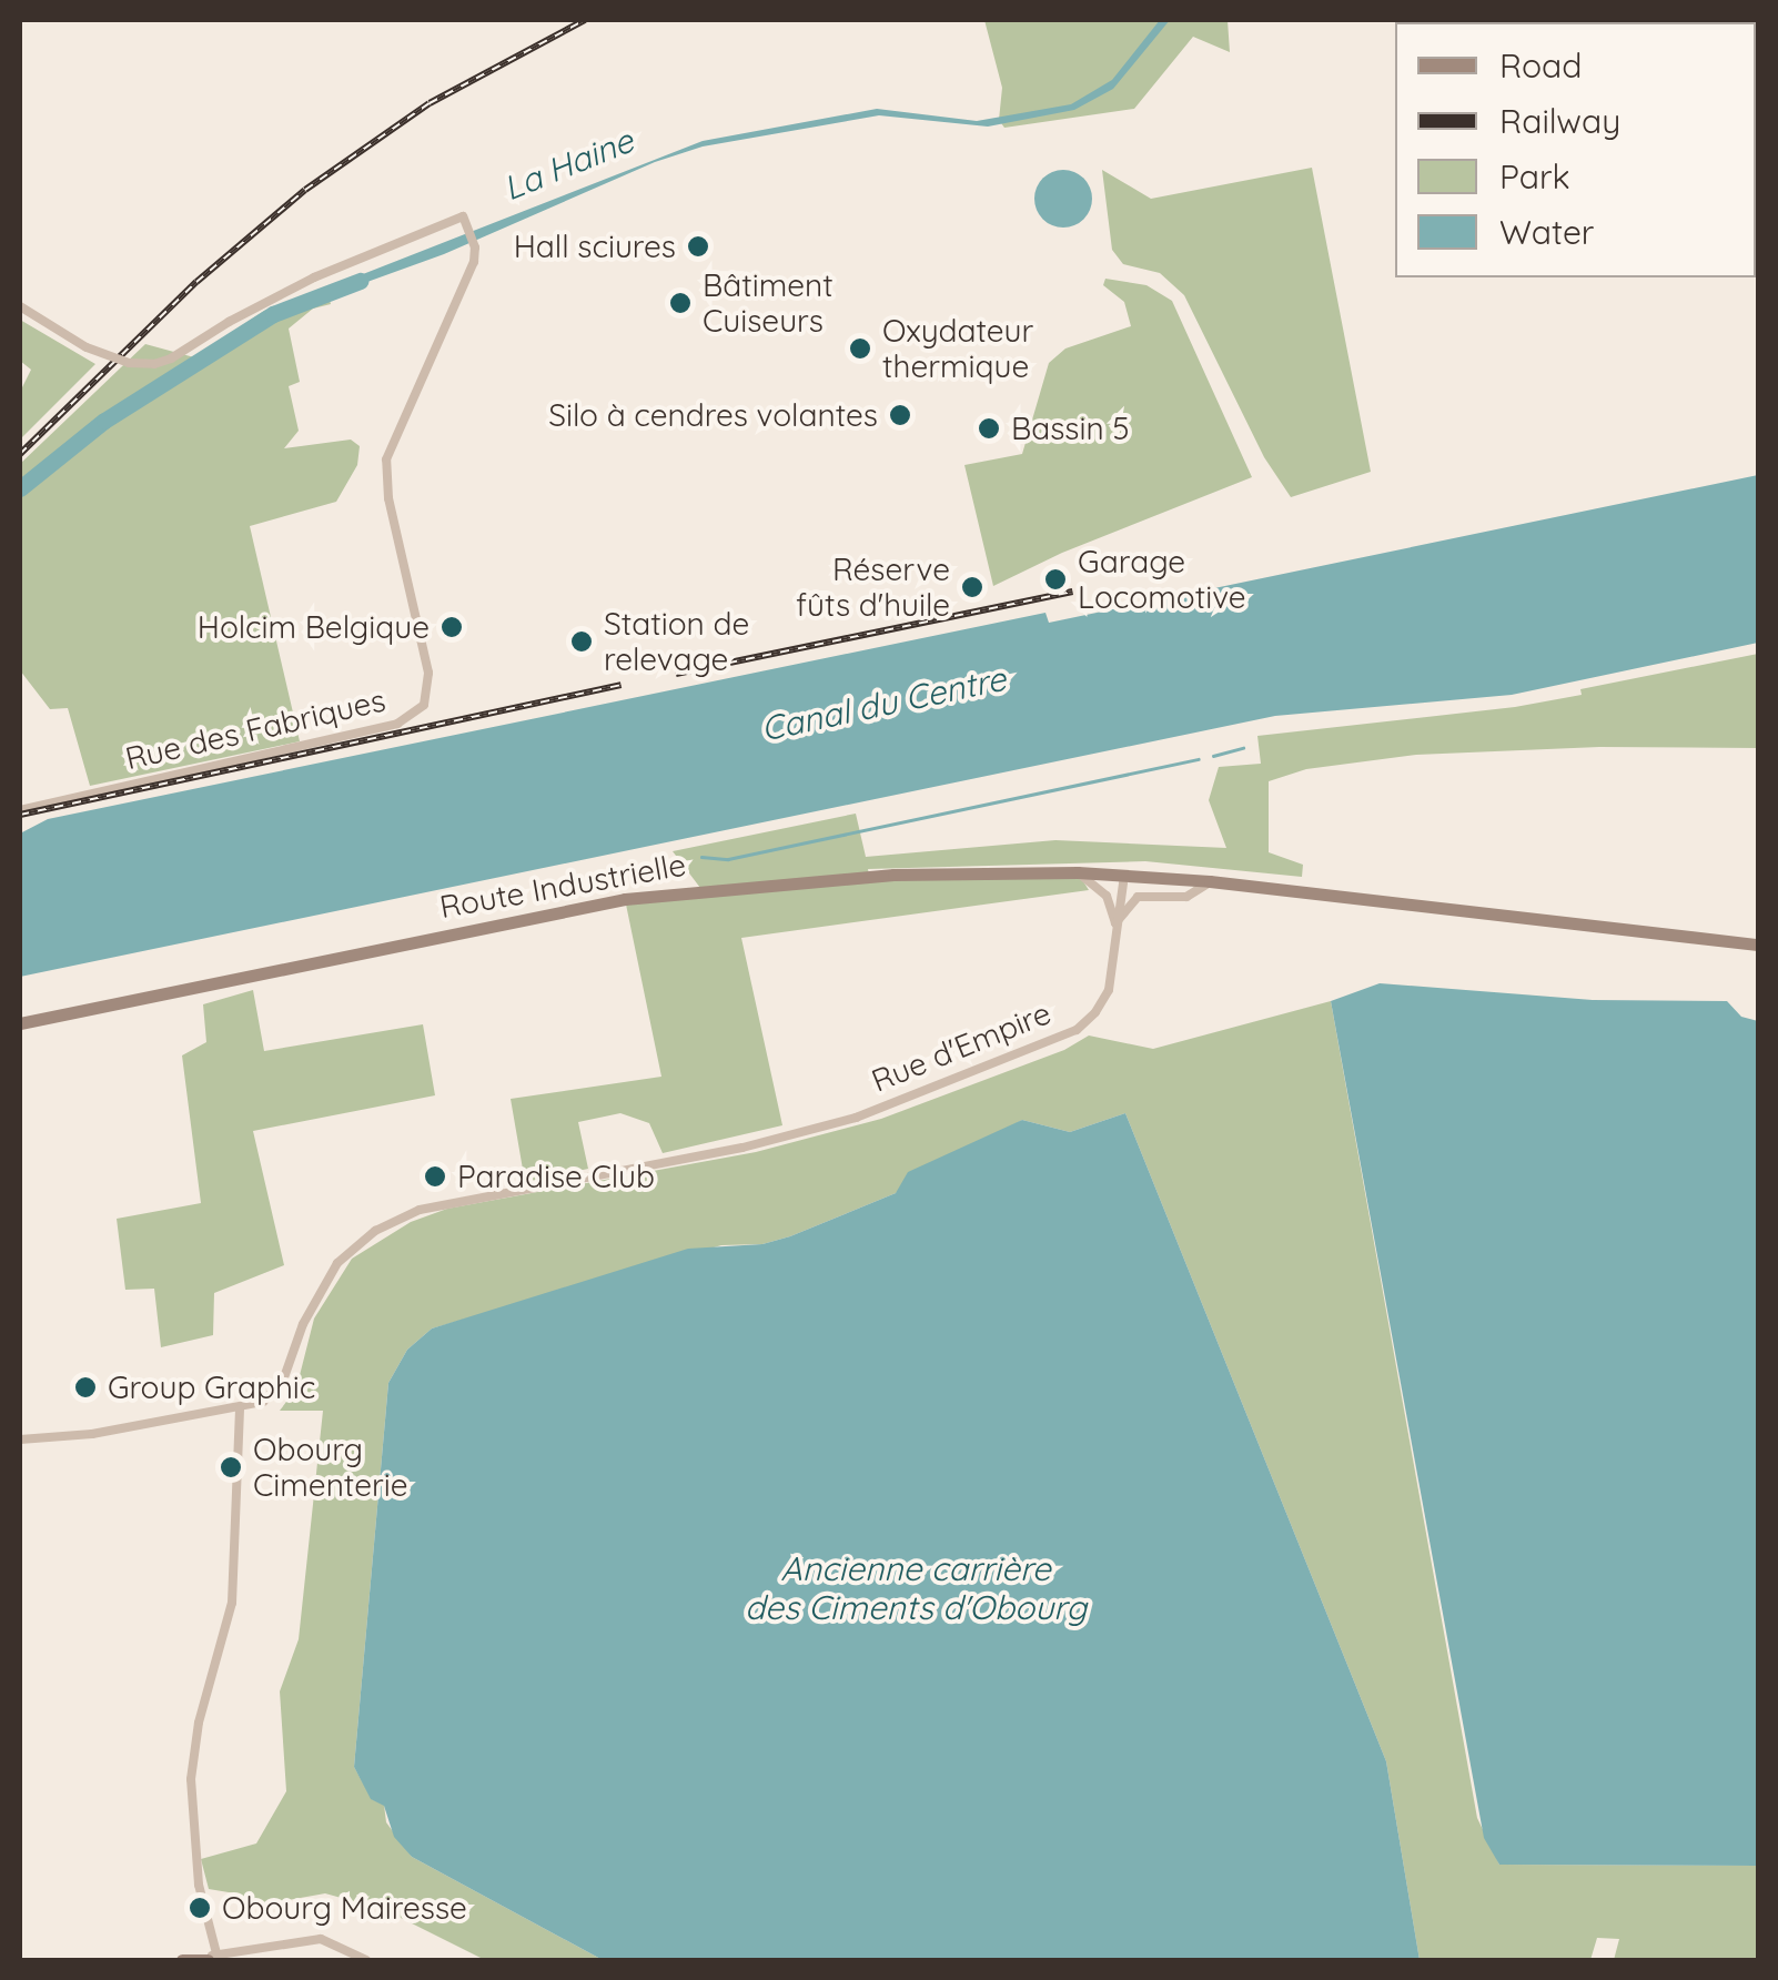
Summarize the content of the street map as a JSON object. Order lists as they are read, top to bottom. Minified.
{"streets":{"main road":["Route Industrielle"],"street":["Rue des Fabriques","Rue d'Empire"]},"crossings":[["Route Industrielle","Rue d'Empire"]],"water":["La Haine","Canal du Centre","Ancienne carrière des Ciments d'Obourg"],"places":["Hall sciures","Bâtiment Cuiseurs","Oxydateur thermique","Silo à cendres volantes","Bassin 5","Garage Locomotive","Réserve fûts d'huile","Holcim Belgique","Station de relevage","Paradise Club","Group Graphic","Obourg Cimenterie","Obourg Mairesse"],"legend":["Road","Railway","Park","Water"]}
